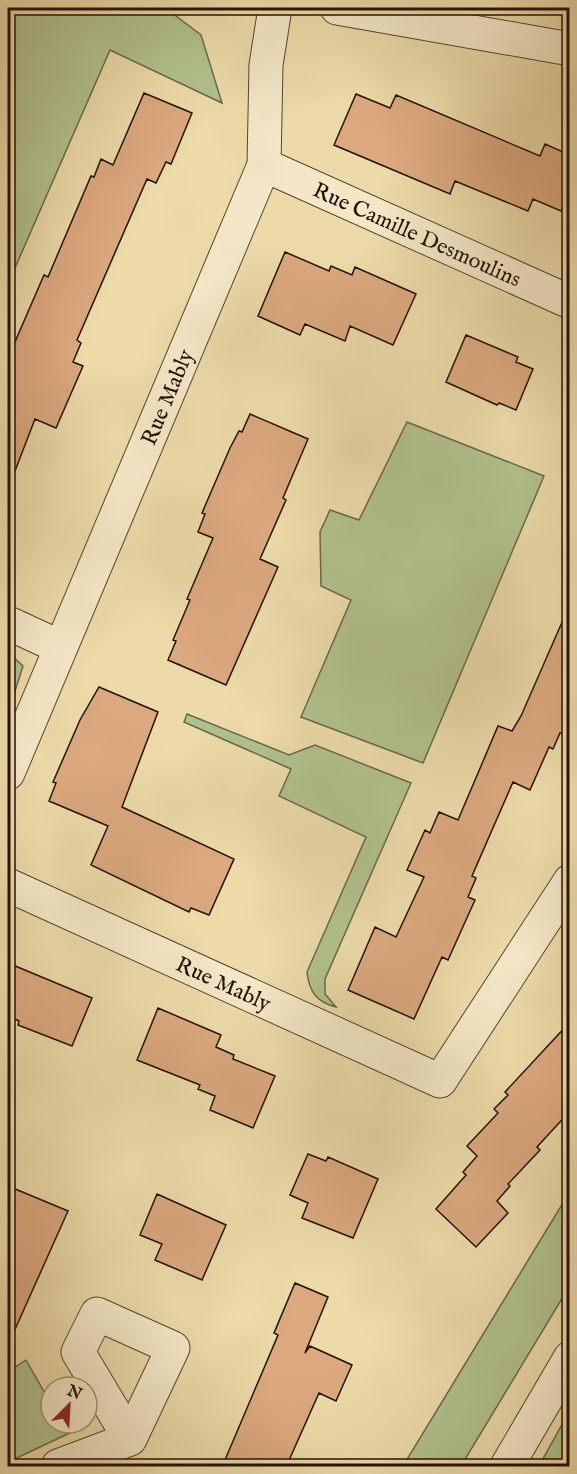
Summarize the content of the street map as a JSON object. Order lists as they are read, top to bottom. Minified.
{"streets":{"street":["Rue Camille Desmoulins","Rue Mably"]},"crossings":[["Rue Camille Desmoulins","Rue Mably"]],"north":"top right"}
